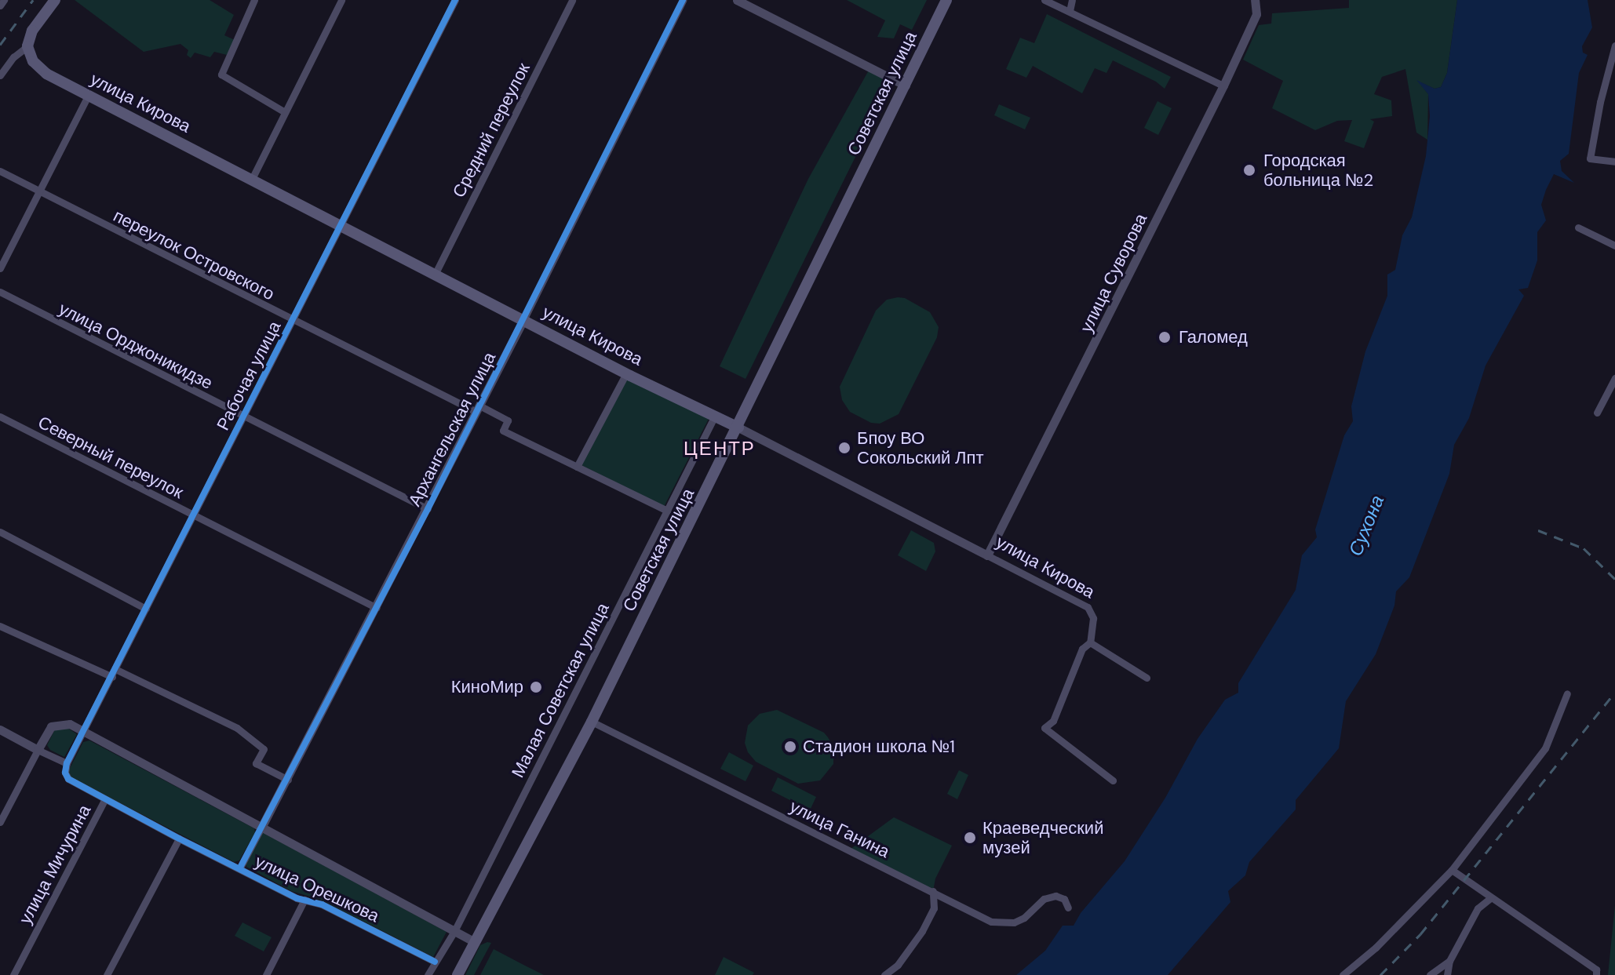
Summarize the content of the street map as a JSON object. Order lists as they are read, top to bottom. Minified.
{"streets":{"main road":["Советская улица","улица Кирова"],"street":["Средний переулок","переулок Островского","улица Суворова","улица Орджоникидзе","Рабочая улица","Архангельская улица","Северный переулок","Малая Советская улица","улица Ганина","улица Мичурина","улица Орешкова"]},"crossings":[["Советская улица","улица Кирова"],["Советская улица","улица Ганина"],["Советская улица","улица Орешкова"],["улица Кирова","Средний переулок"],["улица Кирова","улица Суворова"],["улица Кирова","Рабочая улица"],["улица Кирова","Архангельская улица"],["улица Кирова","Малая Советская улица"],["переулок Островского","Рабочая улица"],["переулок Островского","Архангельская улица"],["переулок Островского","Малая Советская улица"],["улица Орджоникидзе","Рабочая улица"],["улица Орджоникидзе","Архангельская улица"],["Рабочая улица","Северный переулок"],["Рабочая улица","улица Орешкова"],["Архангельская улица","Северный переулок"],["Архангельская улица","улица Орешкова"],["Малая Советская улица","улица Орешкова"],["улица Мичурина","улица Орешкова"]],"districts":["ЦЕНТР"],"water":["Сухона"],"places":["Городская больница №2","Галомед","Бпоу ВО Сокольский Лпт","КиноМир","Стадион школа №1","Краеведческий музей"]}
